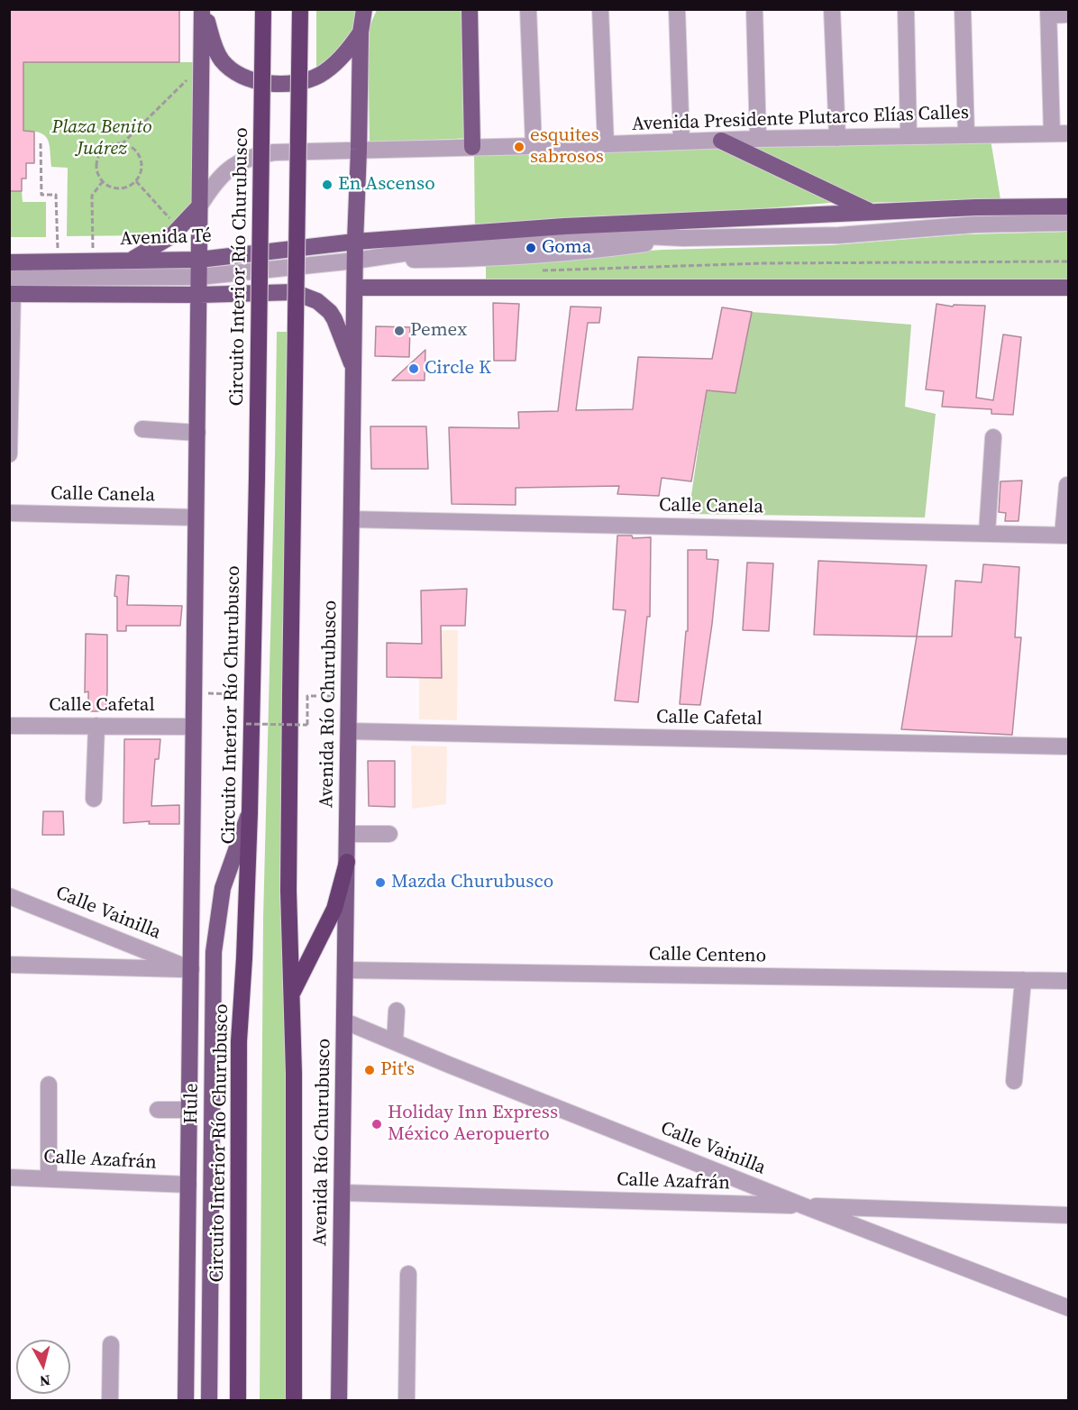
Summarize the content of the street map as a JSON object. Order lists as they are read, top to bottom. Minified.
{"streets":{"highway":["Circuito Interior Río Churubusco"],"main road":["Avenida Té","Avenida Río Churubusco","Hule"],"street":["Avenida Presidente Plutarco Elías Calles","Calle Canela","Calle Cafetal","Calle Vainilla","Calle Centeno","Calle Azafrán"]},"crossings":[["Avenida Presidente Plutarco Elías Calles","Avenida Río Churubusco"],["Avenida Té","Avenida Río Churubusco"],["Circuito Interior Río Churubusco","Hule"],["Calle Canela","Avenida Río Churubusco"],["Avenida Río Churubusco","Calle Cafetal"],["Avenida Río Churubusco","Calle Vainilla"],["Avenida Río Churubusco","Calle Centeno"],["Avenida Río Churubusco","Calle Azafrán"],["Calle Vainilla","Calle Azafrán"]],"parks":["Plaza Benito Juárez"],"places":["esquites sabrosos","En Ascenso","Goma","Pemex","Circle K","Mazda Churubusco","Pit's","Holiday Inn Express México Aeropuerto"],"north":"bottom"}
